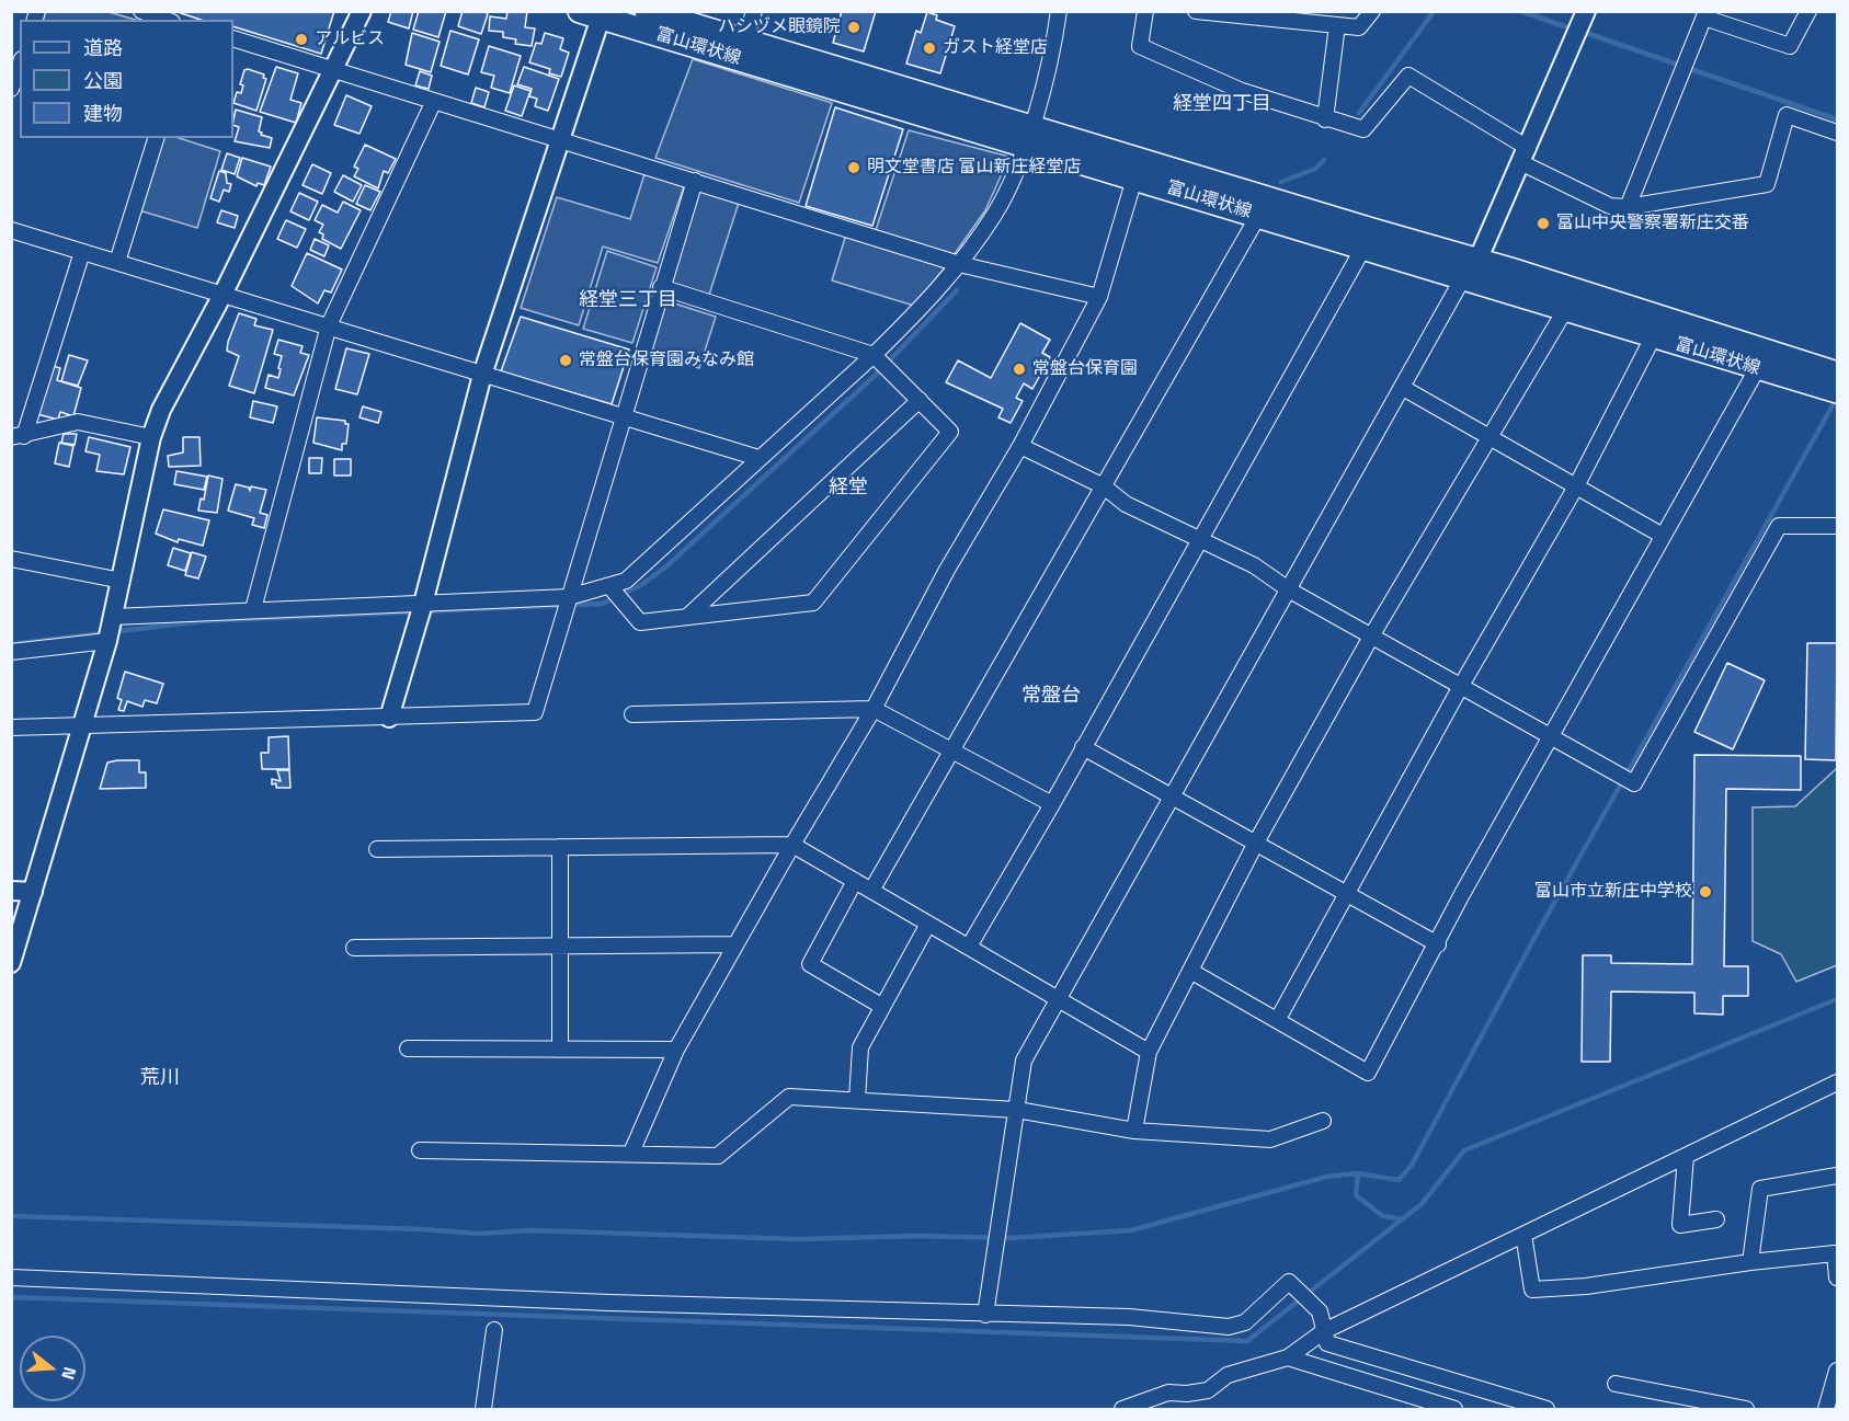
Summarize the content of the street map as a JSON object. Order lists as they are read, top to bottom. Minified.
{"streets":{"main road":["富山環状線"]},"districts":["経堂四丁目","経堂三丁目","経堂","常盤台","荒川"],"places":["ハシヅメ眼鏡院","アルビス","ガスト経堂店","明文堂書店 富山新庄経堂店","富山中央警察署新庄交番","常盤台保育園みなみ館","常盤台保育園","富山市立新庄中学校"],"legend":["道路","公園","建物"],"north":"right"}
